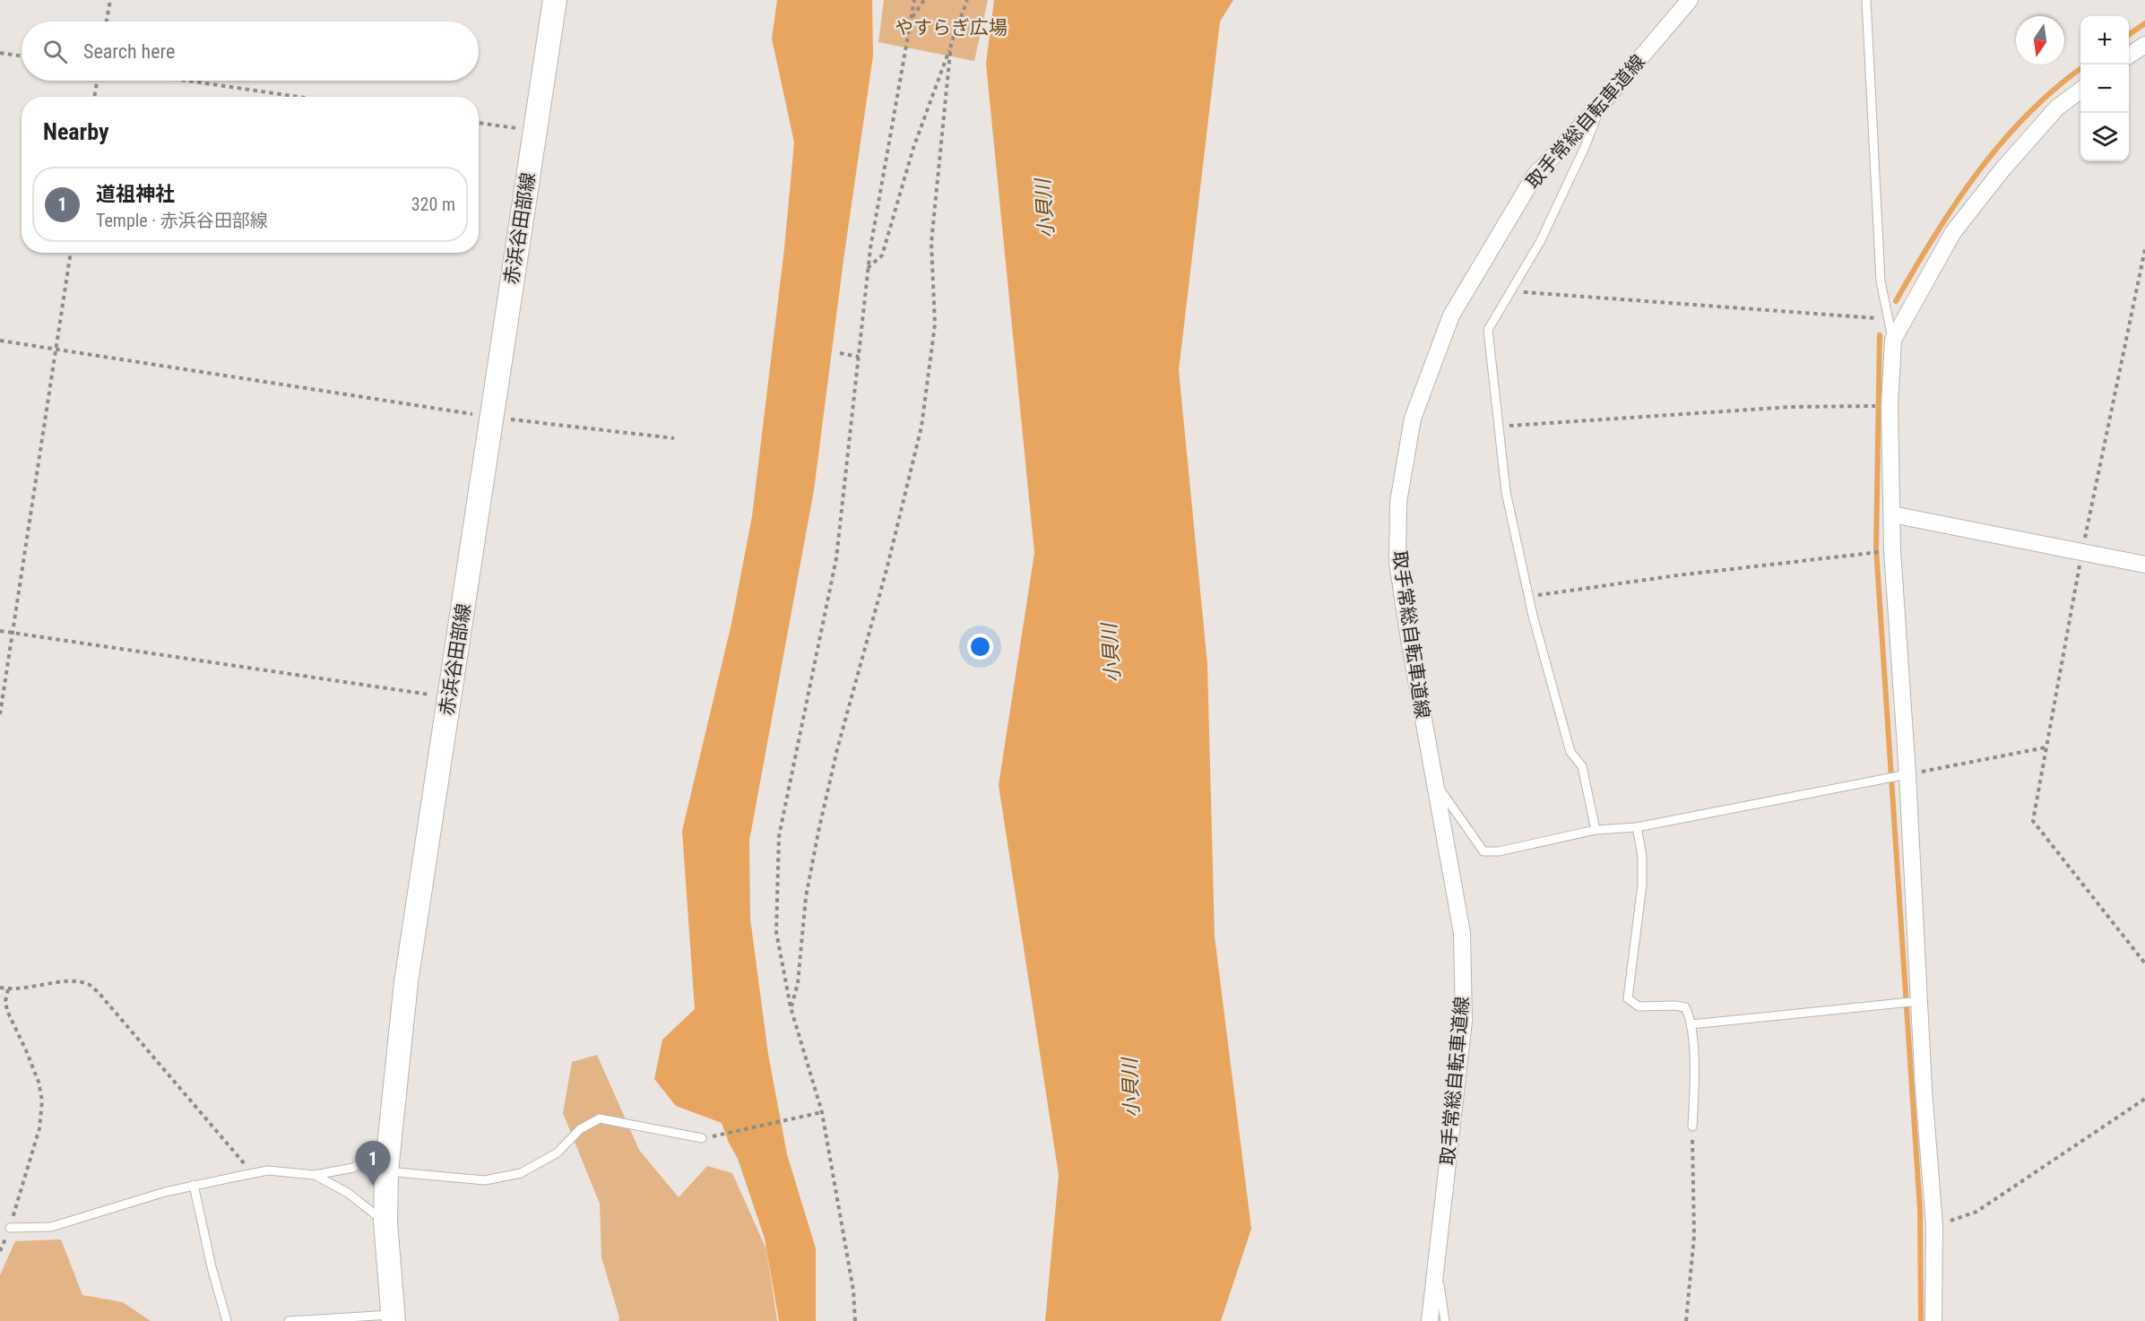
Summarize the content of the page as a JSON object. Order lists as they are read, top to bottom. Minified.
{"streets":{"main road":["赤浜谷田部線"],"street":["取手常総自転車道線"]},"water":["小貝川"],"parks":["やすらぎ広場"],"north":"bottom","page":{"map_buttons":["+","−"],"search":"Search here","heading":"Nearby","list":[{"mark":"1","name":"道祖神社","note":"Temple · 赤浜谷田部線","value":"320 m"}],"pins":"1"}}
